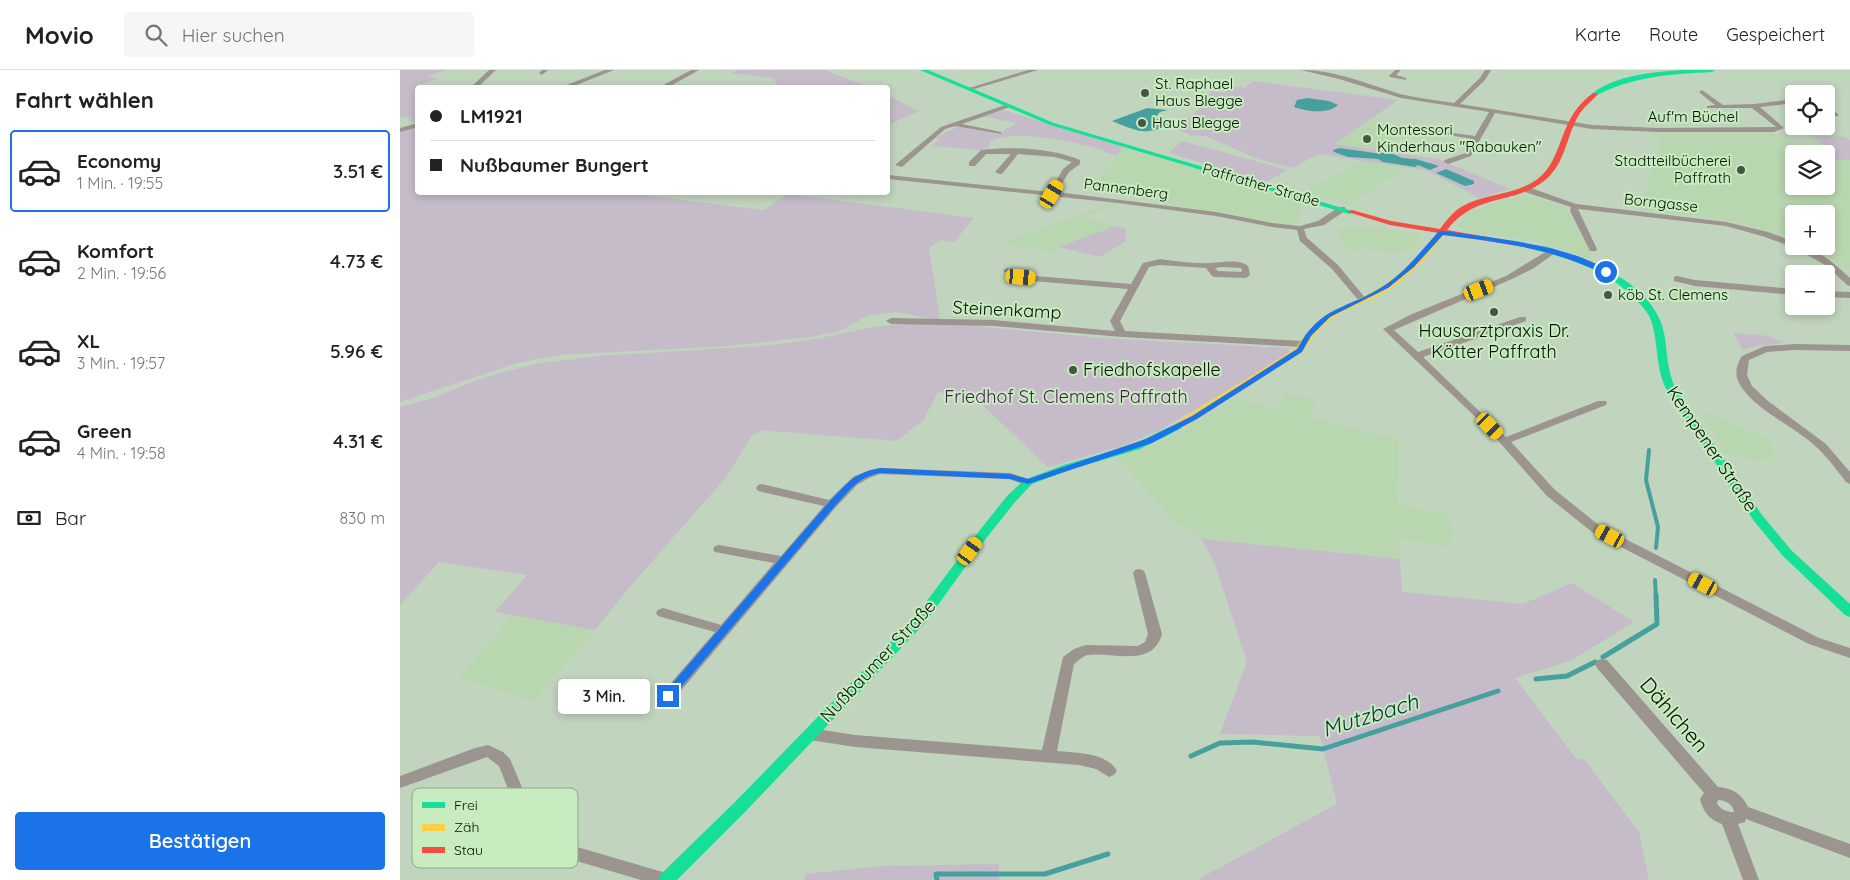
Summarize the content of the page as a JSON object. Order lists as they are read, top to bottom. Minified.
{"streets":{"main road":["Paffrather Straße","Kempener Straße","Nußbaumer Straße"],"street":["Auf'm Büchel","Pannenberg","Borngasse","Steinenkamp","Dählchen"]},"crossings":[["Auf'm Büchel","Nußbaumer Straße"],["Paffrather Straße","Kempener Straße"],["Paffrather Straße","Nußbaumer Straße"],["Borngasse","Nußbaumer Straße"],["Steinenkamp","Nußbaumer Straße"]],"water":["Mutzbach"],"parks":["Friedhof St. Clemens Paffrath"],"places":["St. Raphael Haus Blegge","Haus Blegge","Montessori Kinderhaus \"Rabauken\"","Stadtteilbücherei Paffrath","köb St. Clemens","Hausarztpraxis Dr. Kötter Paffrath","Friedhofskapelle"],"legend":["Frei","Zäh","Stau"],"page":{"header":"Movio","search":"Hier suchen","nav":["Karte","Route","Gespeichert"],"heading":"Fahrt wählen","map_buttons":["+","−"],"banner":["LM1921","Nußbaumer Bungert"],"list":[{"name":"Economy","note":"1 Min. · 19:55","value":"3.51 €"},{"name":"Komfort","note":"2 Min. · 19:56","value":"4.73 €"},{"name":"XL","note":"3 Min. · 19:57","value":"5.96 €"},{"name":"Green","note":"4 Min. · 19:58","value":"4.31 €"}],"pay":["Bar","830 m"],"bubble":"3 Min.","buttons":"Bestätigen"}}
